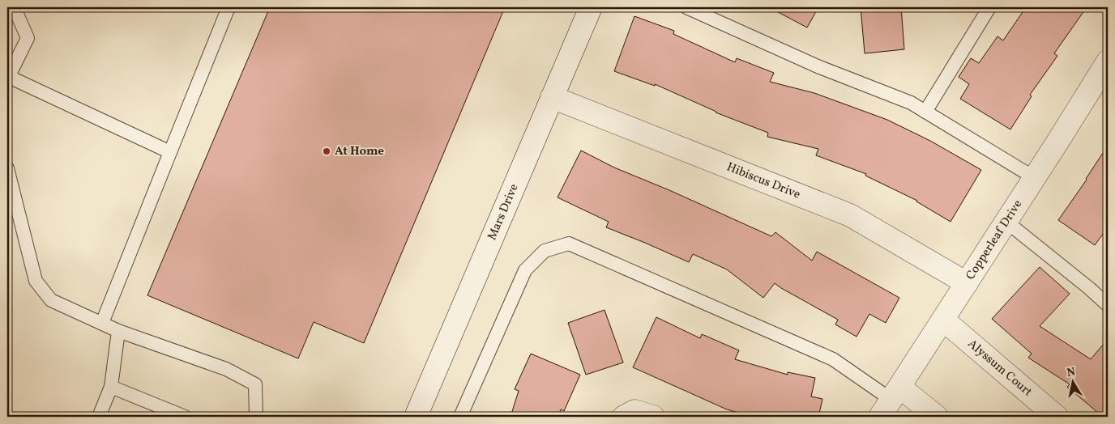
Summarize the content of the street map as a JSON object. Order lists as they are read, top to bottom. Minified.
{"streets":{"street":["Hibiscus Drive","Mars Drive","Copperleaf Drive","Alyssum Court"]},"crossings":[["Hibiscus Drive","Mars Drive"],["Hibiscus Drive","Copperleaf Drive"],["Copperleaf Drive","Alyssum Court"]],"places":["At Home"],"north":"top"}
